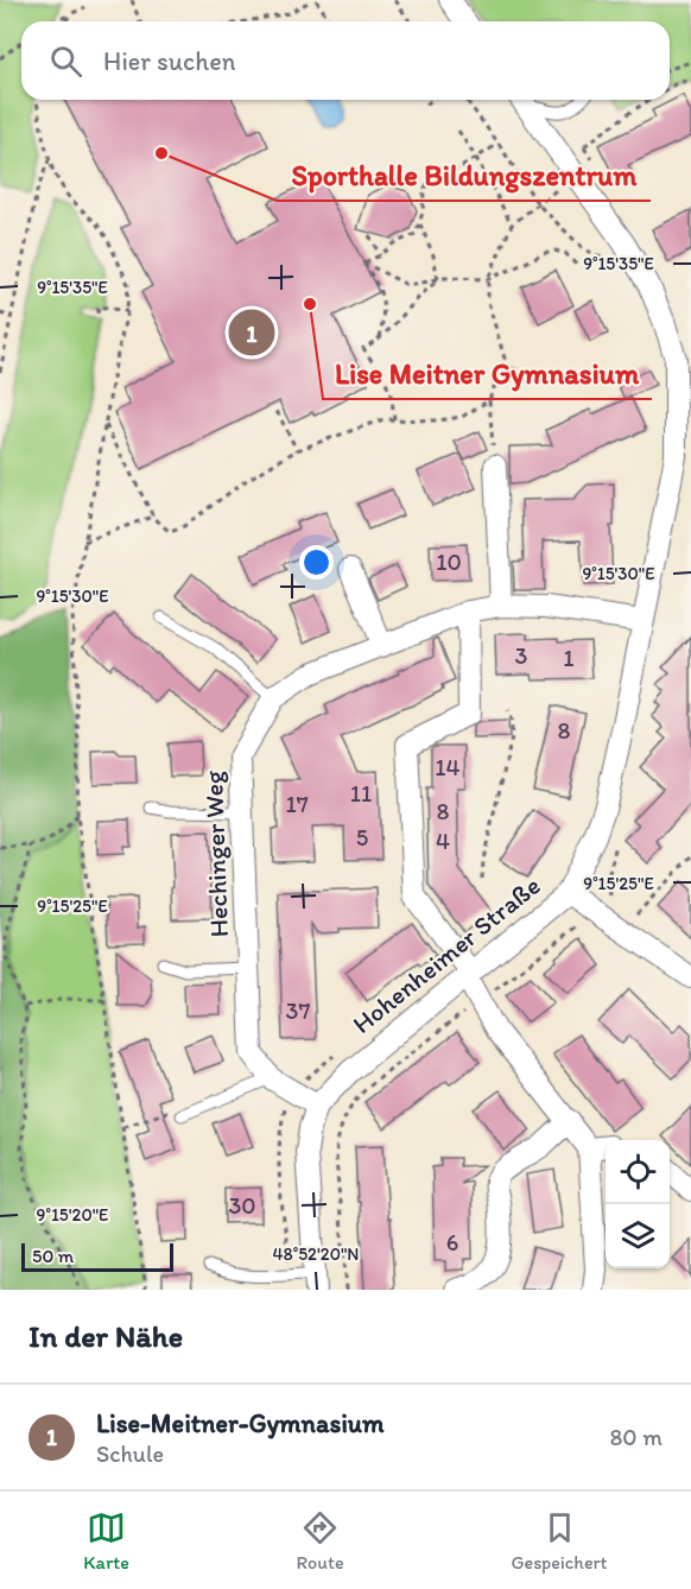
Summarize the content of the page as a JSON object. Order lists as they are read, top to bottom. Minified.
{"streets":{"street":["Hechinger Weg","Hohenheimer Straße"]},"crossings":[["Hechinger Weg","Hohenheimer Straße"]],"places":["Sporthalle Bildungszentrum","Lise Meitner Gymnasium"],"house_numbers":["10","3","1","8","14","11","17","8","5","4","37","30","6"],"scale_bar":"50 m","page":{"search":"Hier suchen","pins":"1","scale":"50 m","heading":"In der Nähe","list":[{"mark":"1","name":"Lise-Meitner-Gymnasium","note":"Schule","value":"80 m"}],"nav":["Karte","Route","Gespeichert"]},"coordinates":["9°15'35\"E","9°15'30\"E","9°15'25\"E","9°15'20\"E","48°52'20\"N"]}
